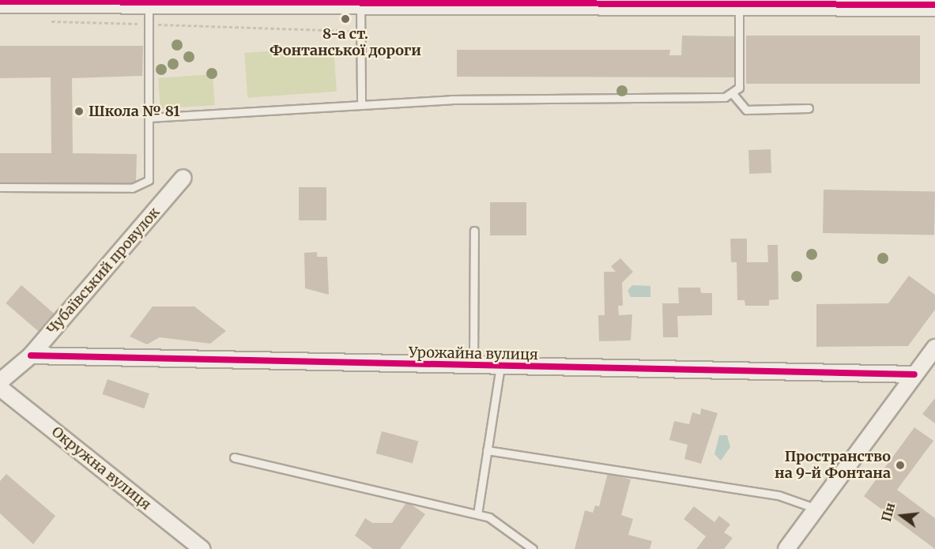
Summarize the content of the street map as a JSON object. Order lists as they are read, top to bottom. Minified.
{"streets":{"street":["Чубаївський провулок","Урожайна вулиця","Окружна вулиця"]},"crossings":[["Чубаївський провулок","Урожайна вулиця"]],"places":["8-а ст. Фонтанської дороги","Школа № 81","Пространство на 9-й Фонтана"],"north":"left"}
